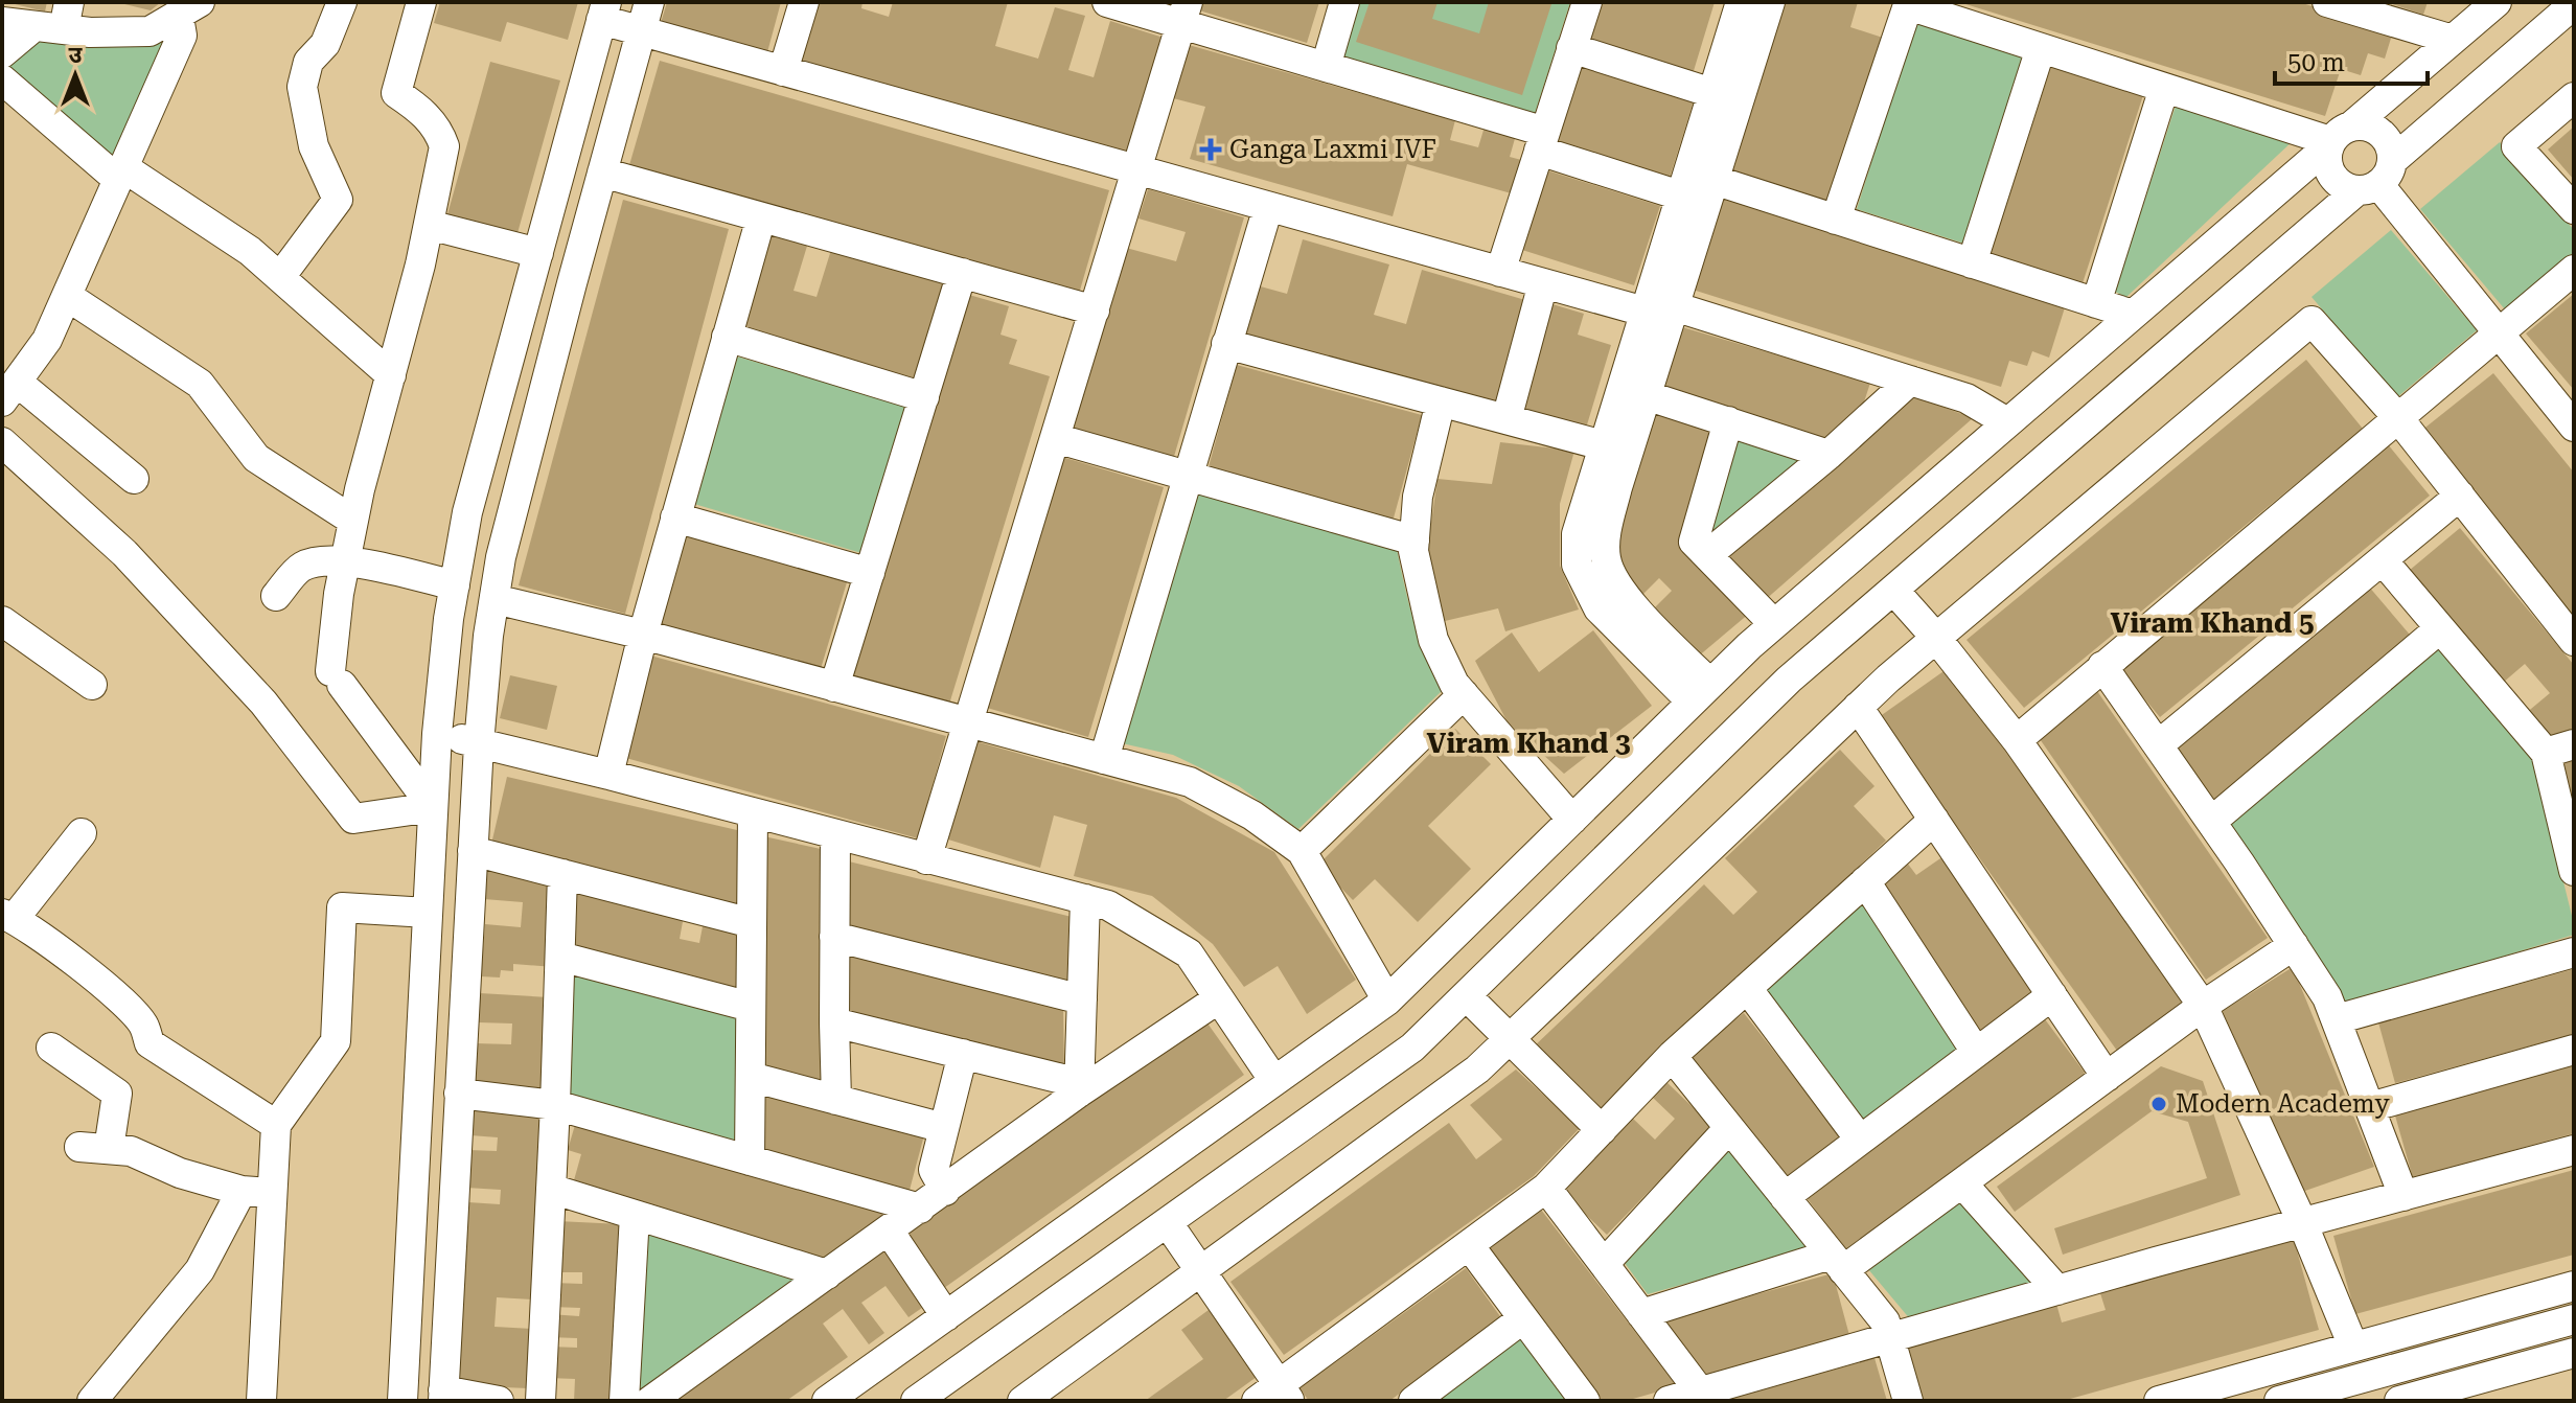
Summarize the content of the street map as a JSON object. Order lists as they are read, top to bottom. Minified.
{"districts":["Viram Khand 5","Viram Khand 3"],"places":{"health":["Ganga Laxmi IVF"],"other":["Modern Academy"]},"scale_bar":"50 m","north":"top"}
